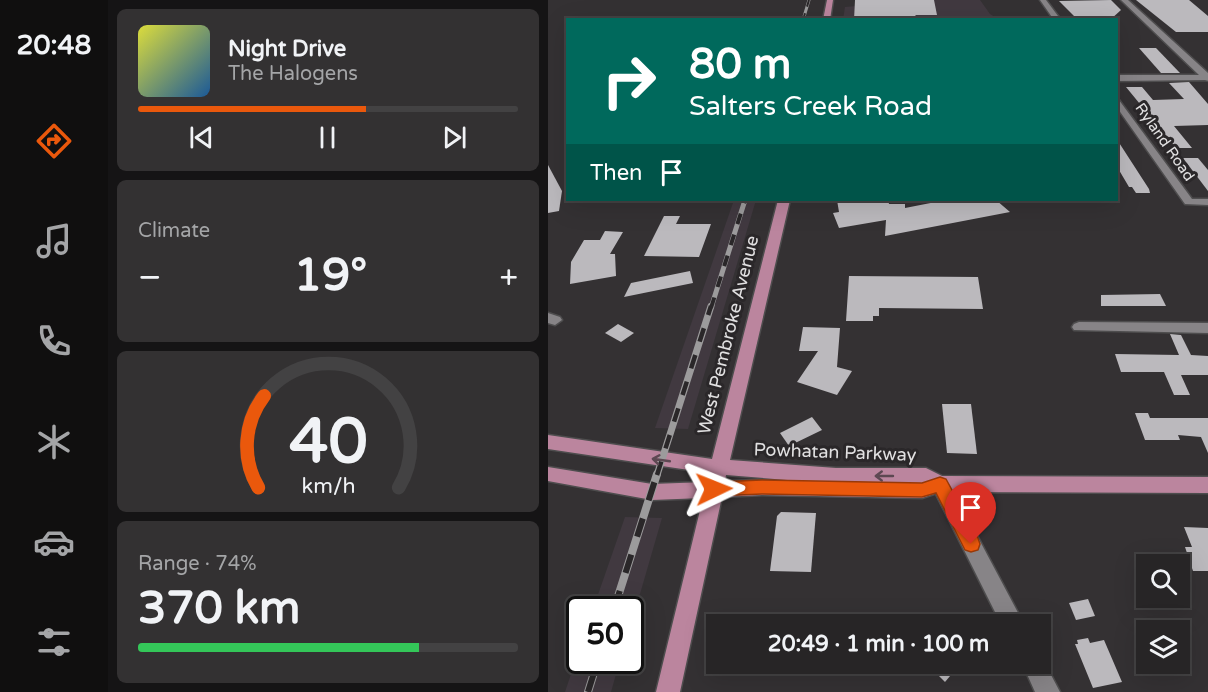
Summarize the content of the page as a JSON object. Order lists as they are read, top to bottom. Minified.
{"streets":{"main road":["West Pembroke Avenue","Powhatan Parkway"],"street":["Ryland Road"]},"crossings":[["West Pembroke Avenue","Powhatan Parkway"]],"page":{"tabs":"20:48","turn":["80 m","Salters Creek Road"],"song":["Night Drive","The Halogens"],"then":"Then","tile":["Climate",["Range · 74%","370 km"]],"heat":["−","19°","+"],"limit":"50","trip":"20:49 · 1 min · 100 m","gauge":["40","km/h"]}}
